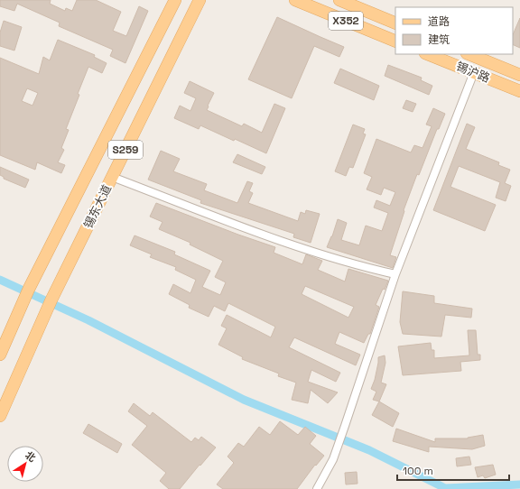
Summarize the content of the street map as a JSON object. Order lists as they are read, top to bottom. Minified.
{"streets":{"main road":["X352","锡沪路","S259","锡东大道"]},"legend":["道路","建筑"],"scale_bar":"100 m","north":"top right"}
